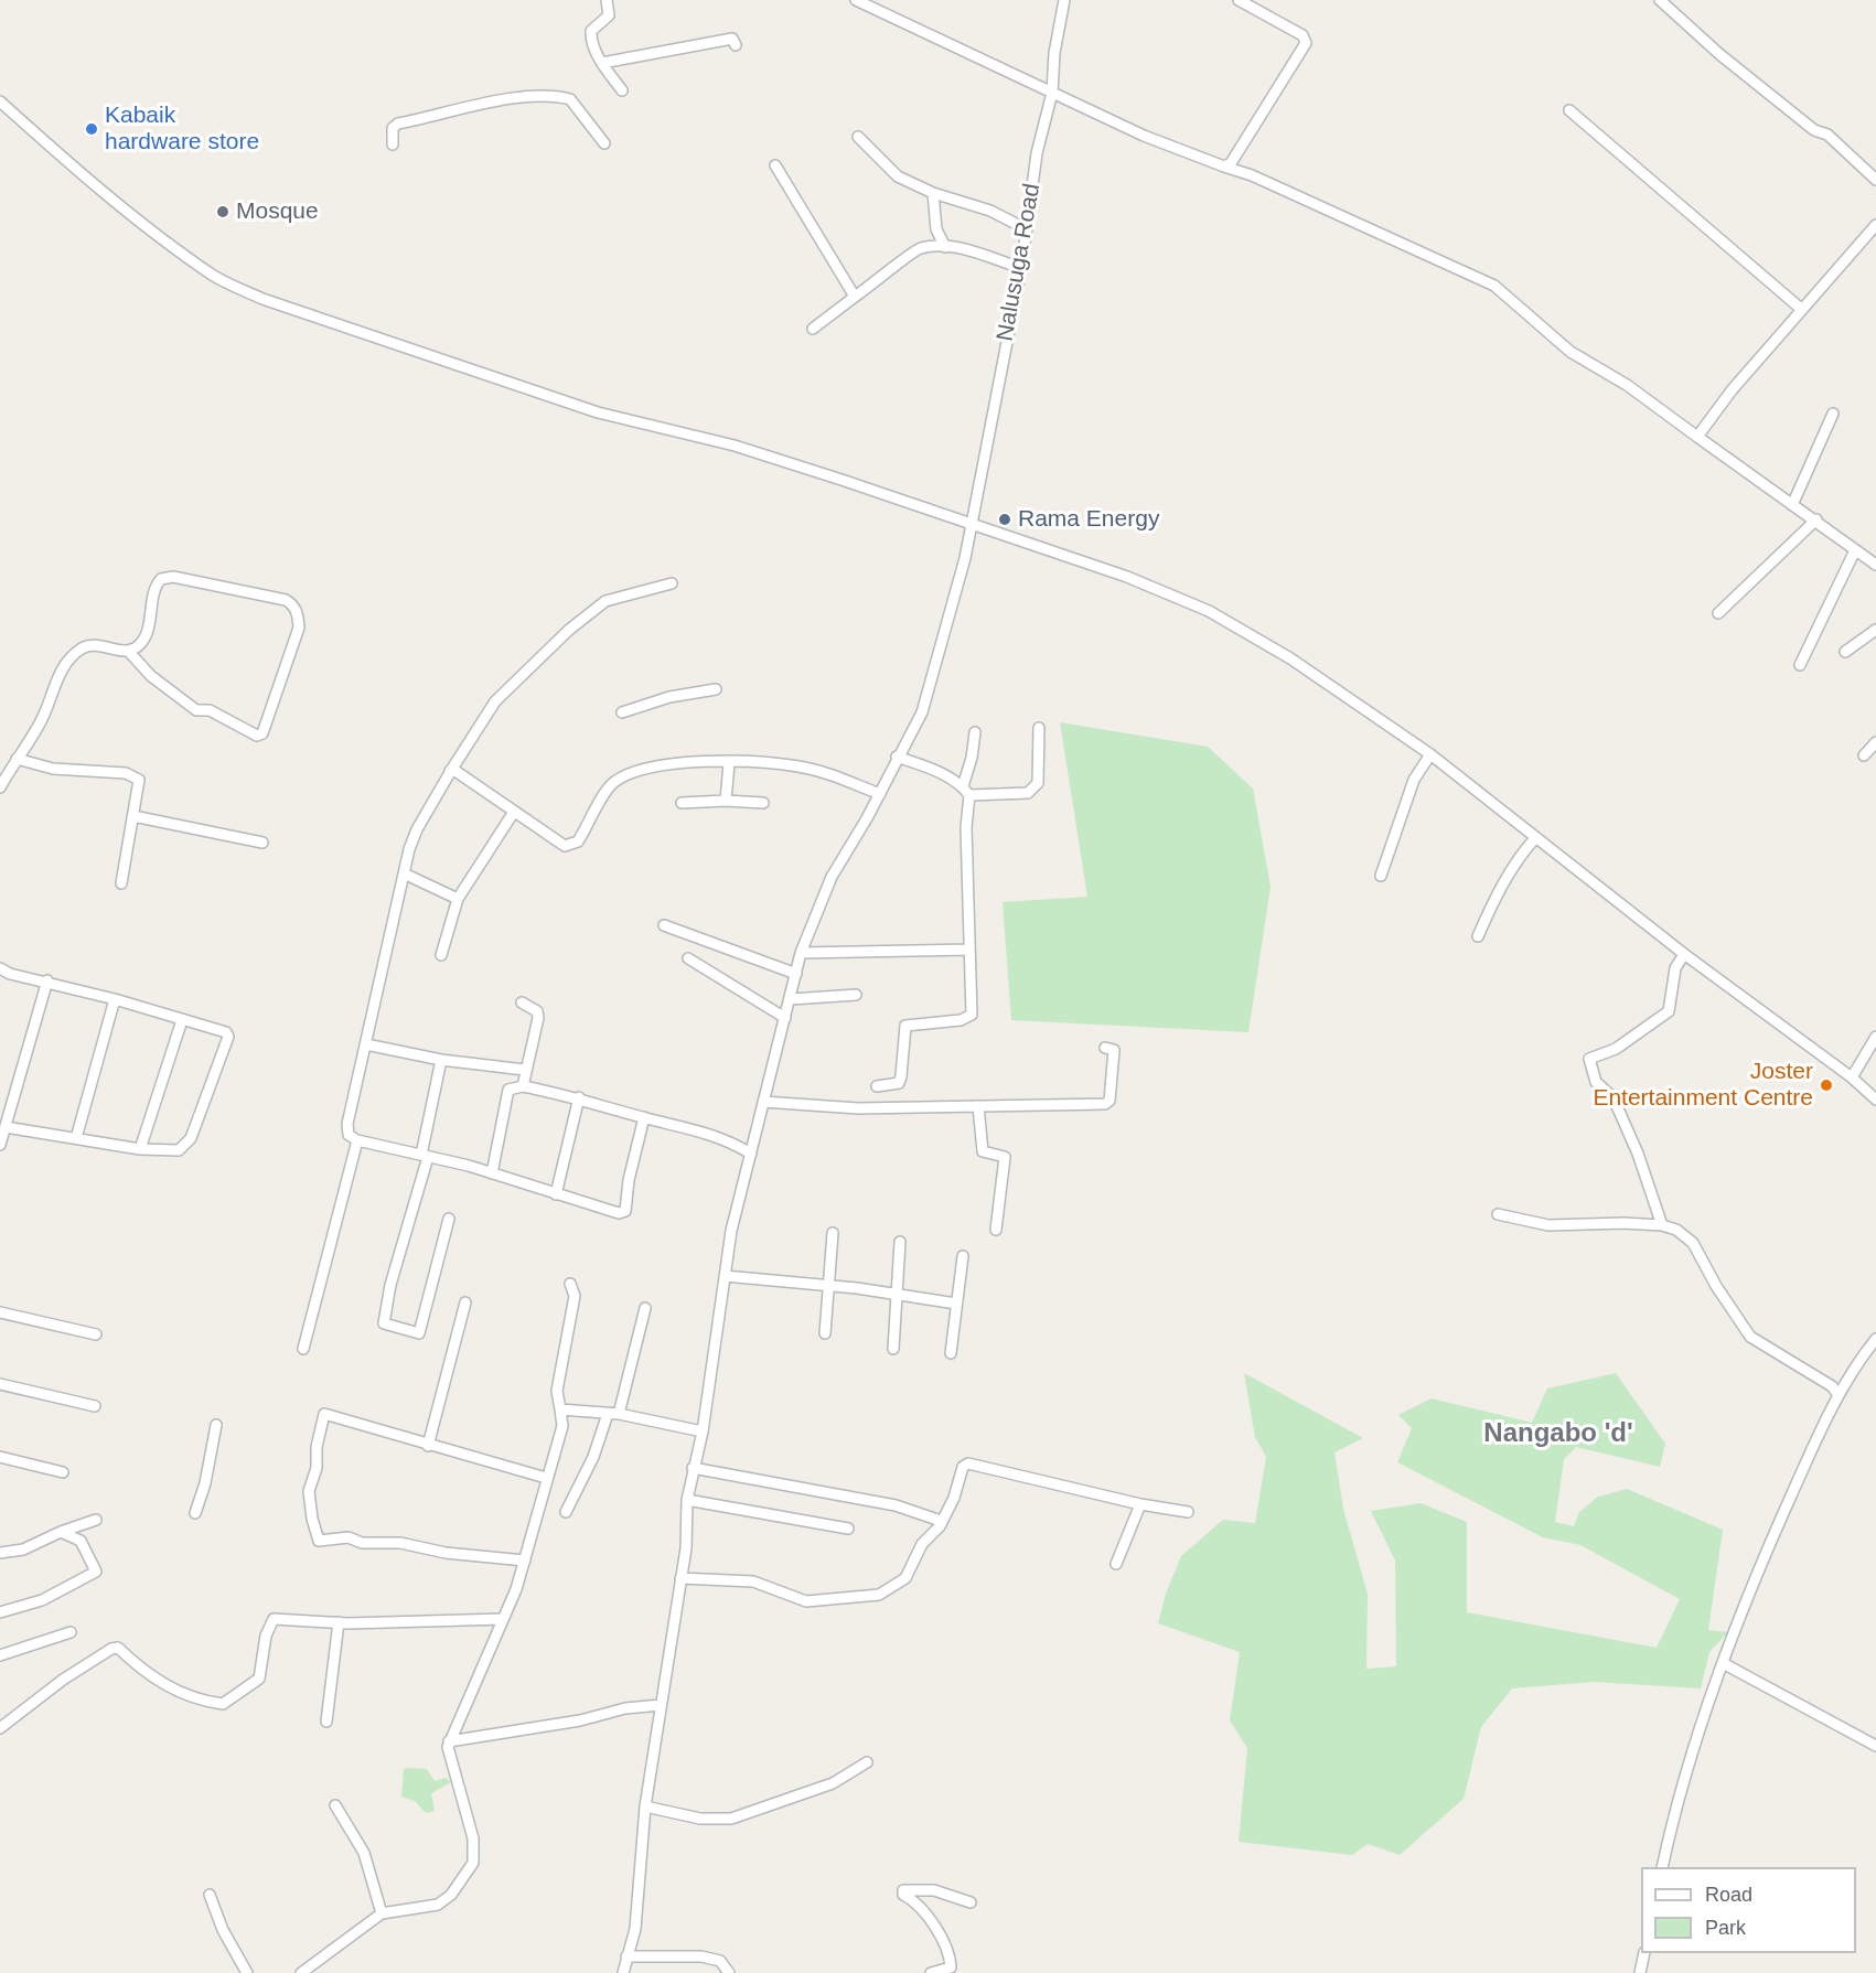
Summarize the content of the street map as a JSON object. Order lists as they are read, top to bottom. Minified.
{"streets":{"street":["Nalusuga Road"]},"districts":["Nangabo 'd'"],"places":["Kabaik hardware store","Mosque","Rama Energy","Joster Entertainment Centre"],"legend":["Road","Park"]}
